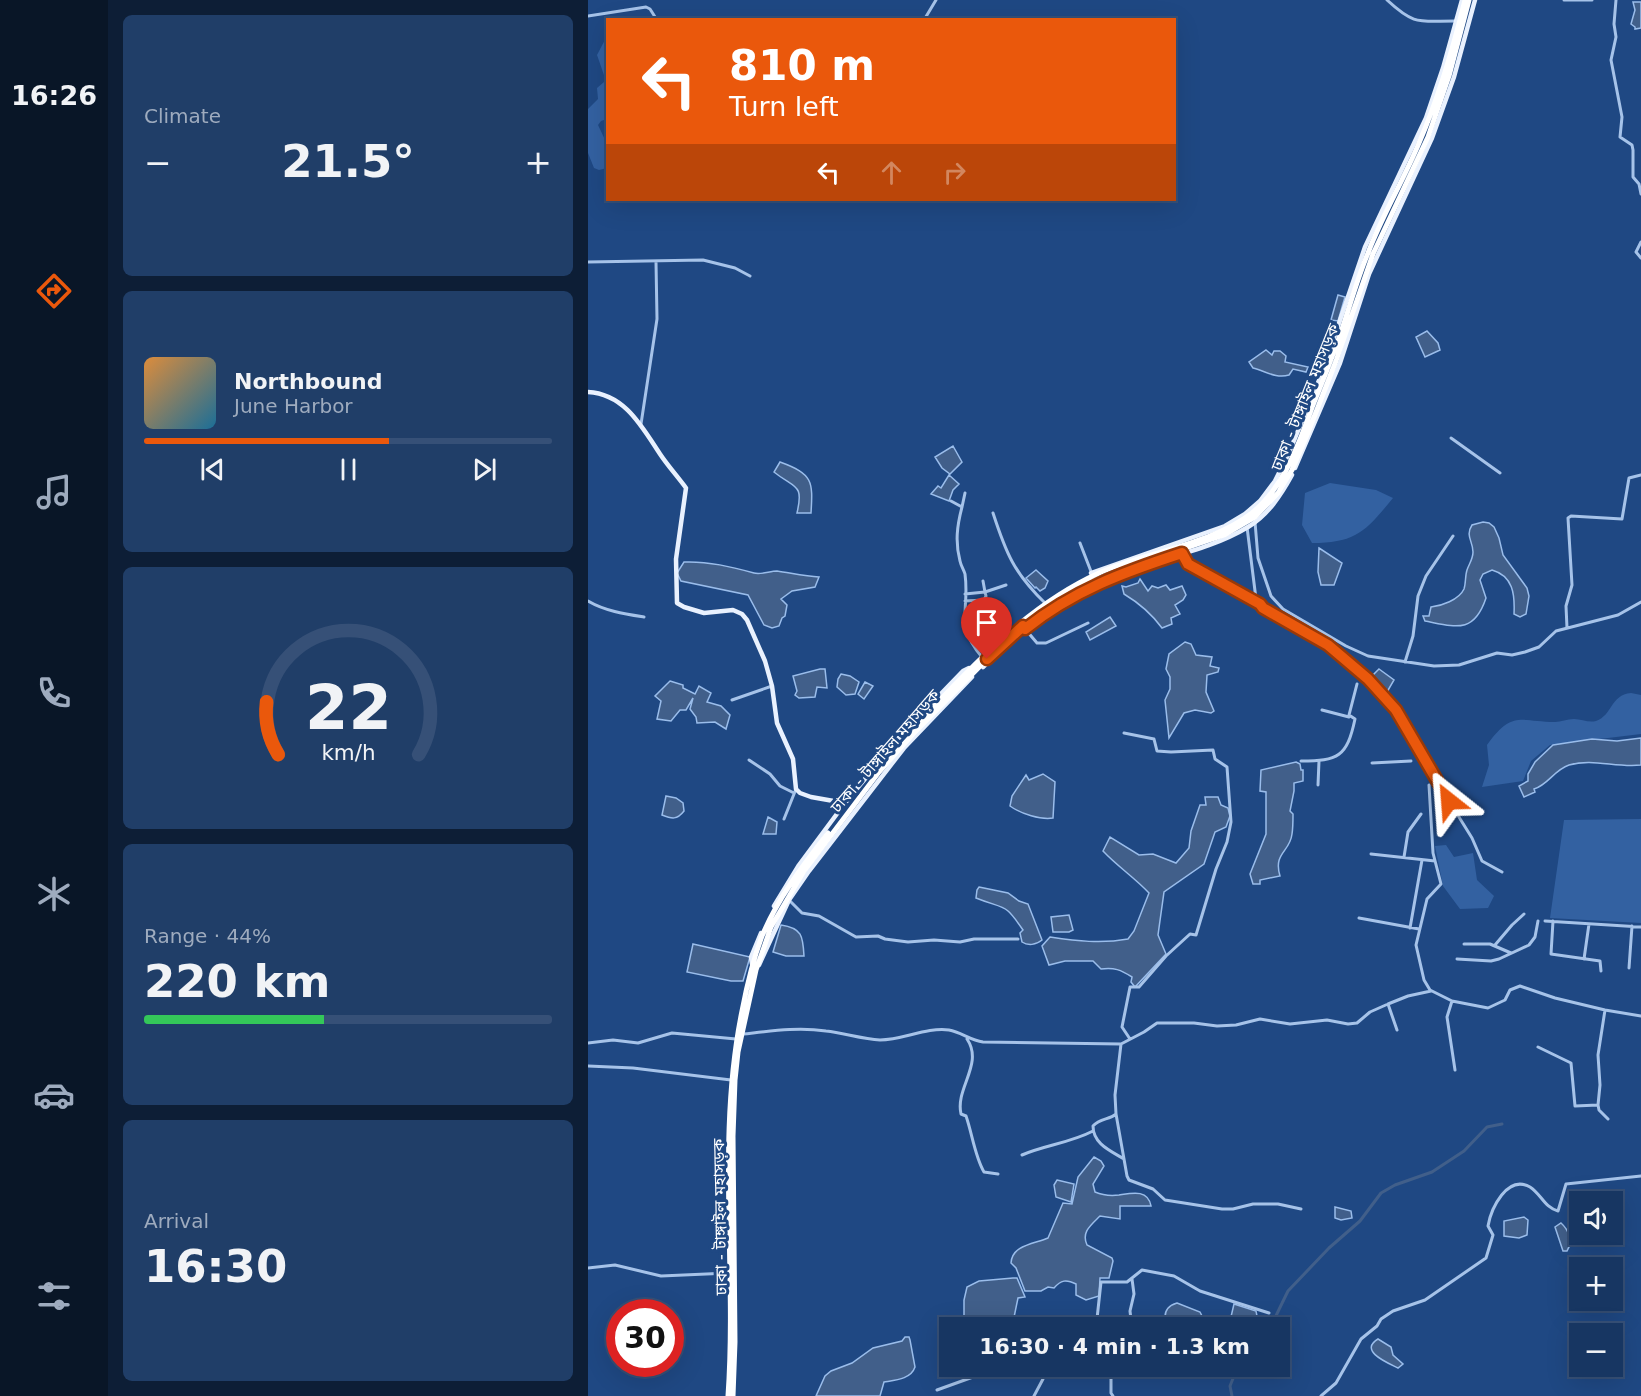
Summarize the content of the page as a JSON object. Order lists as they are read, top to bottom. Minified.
{"streets":{"highway":["ঢাকা - টাঙ্গাইল মহাসড়ক"]},"page":{"tabs":"16:26","tile":["Climate",["Range · 44%","220 km"],["Arrival","16:30"]],"turn":["810 m","Turn left"],"heat":["−","21.5°","+"],"song":["Northbound","June Harbor"],"map_buttons":["+","−"],"limit":"30","trip":"16:30 · 4 min · 1.3 km","gauge":["22","km/h"]}}
